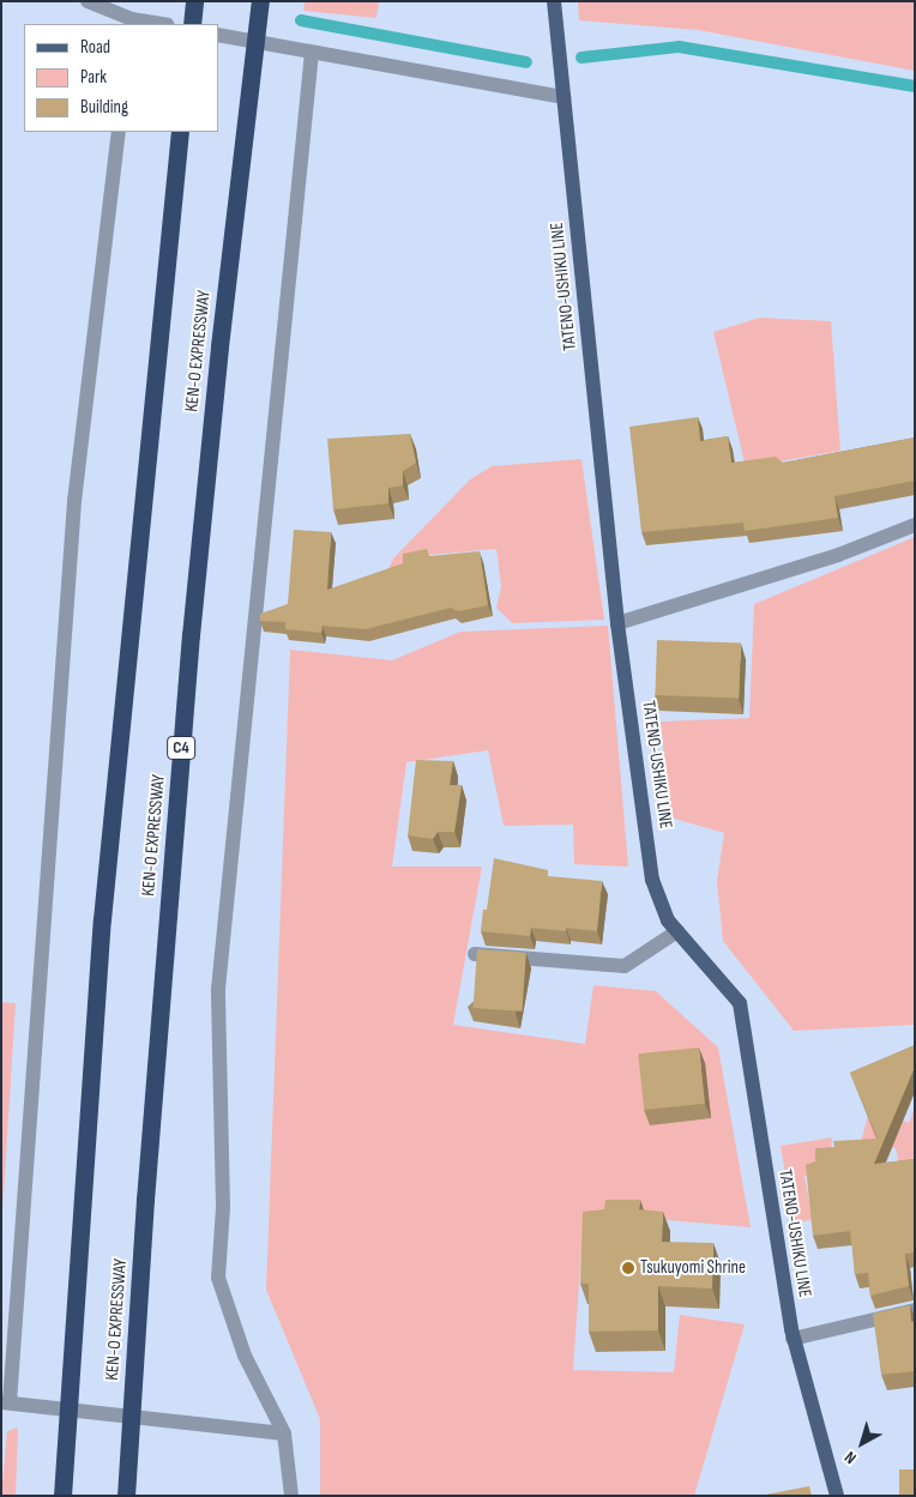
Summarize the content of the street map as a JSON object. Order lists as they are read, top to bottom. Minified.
{"streets":{"highway":["KEN-O EXPRESSWAY","C4"],"main road":["TATENO-USHIKU LINE"]},"places":["Tsukuyomi Shrine"],"legend":["Road","Park","Building"],"north":"bottom left"}
